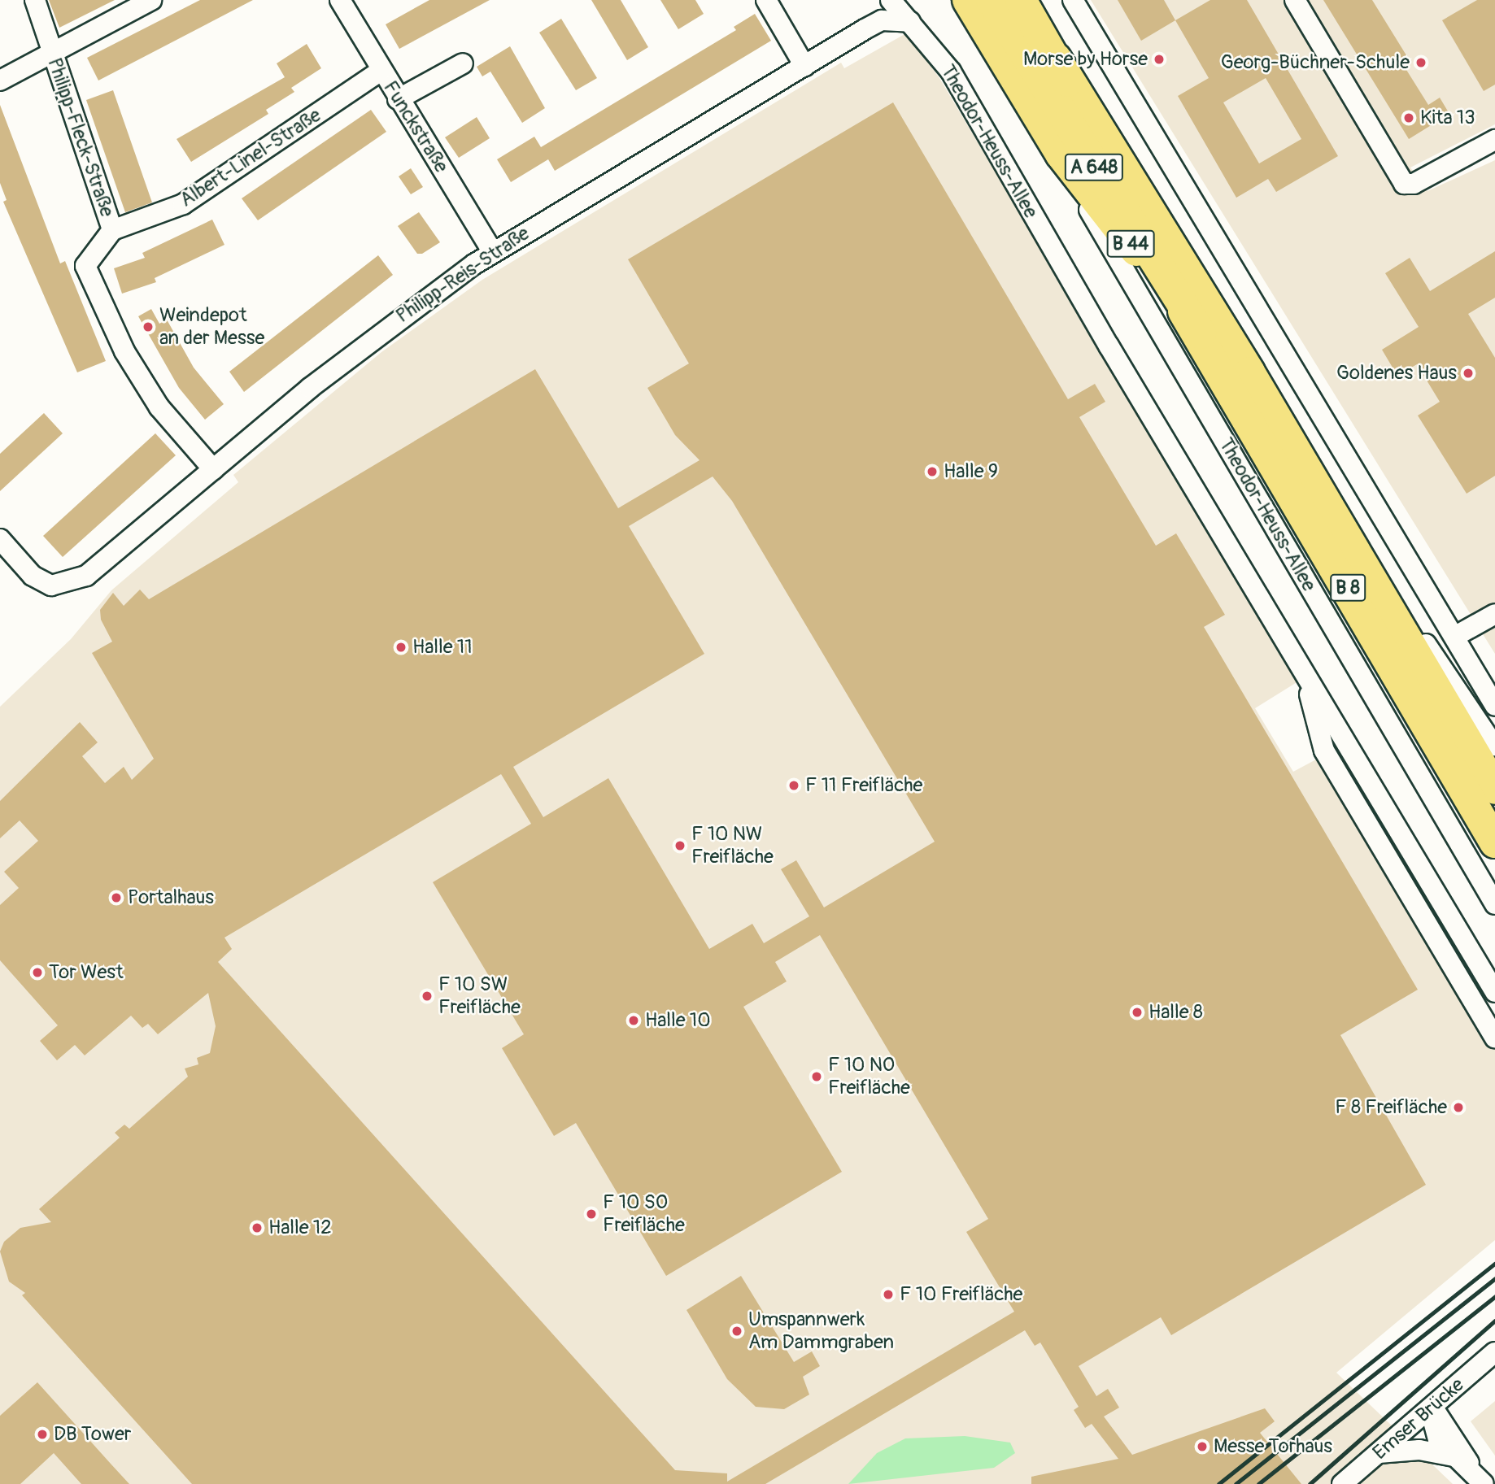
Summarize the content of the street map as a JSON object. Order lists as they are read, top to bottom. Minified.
{"streets":{"main road":["Theodor-Heuss-Allee","A 648","B 44","B 8"],"street":["Funckstraße","Philipp-Fleck-Straße","Albert-Linel-Straße","Philipp-Reis-Straße","Emser Brücke"]},"crossings":[["Funckstraße","Albert-Linel-Straße"],["Funckstraße","Philipp-Reis-Straße"],["Philipp-Fleck-Straße","Albert-Linel-Straße"],["Philipp-Fleck-Straße","Philipp-Reis-Straße"],["Theodor-Heuss-Allee","Philipp-Reis-Straße"]],"places":["Morse by Horse","Georg-Büchner-Schule","Kita 13","Weindepot an der Messe","Goldenes Haus","Halle 9","Halle 11","F 11 Freifläche","F 10 NW Freifläche","Portalhaus","Tor West","F 10 SW Freifläche","Halle 8","Halle 10","F 10 NO Freifläche","F 8 Freifläche","F 10 SO Freifläche","Halle 12","F 10 Freifläche","Umspannwerk Am Dammgraben","DB Tower","Messe Torhaus"]}
